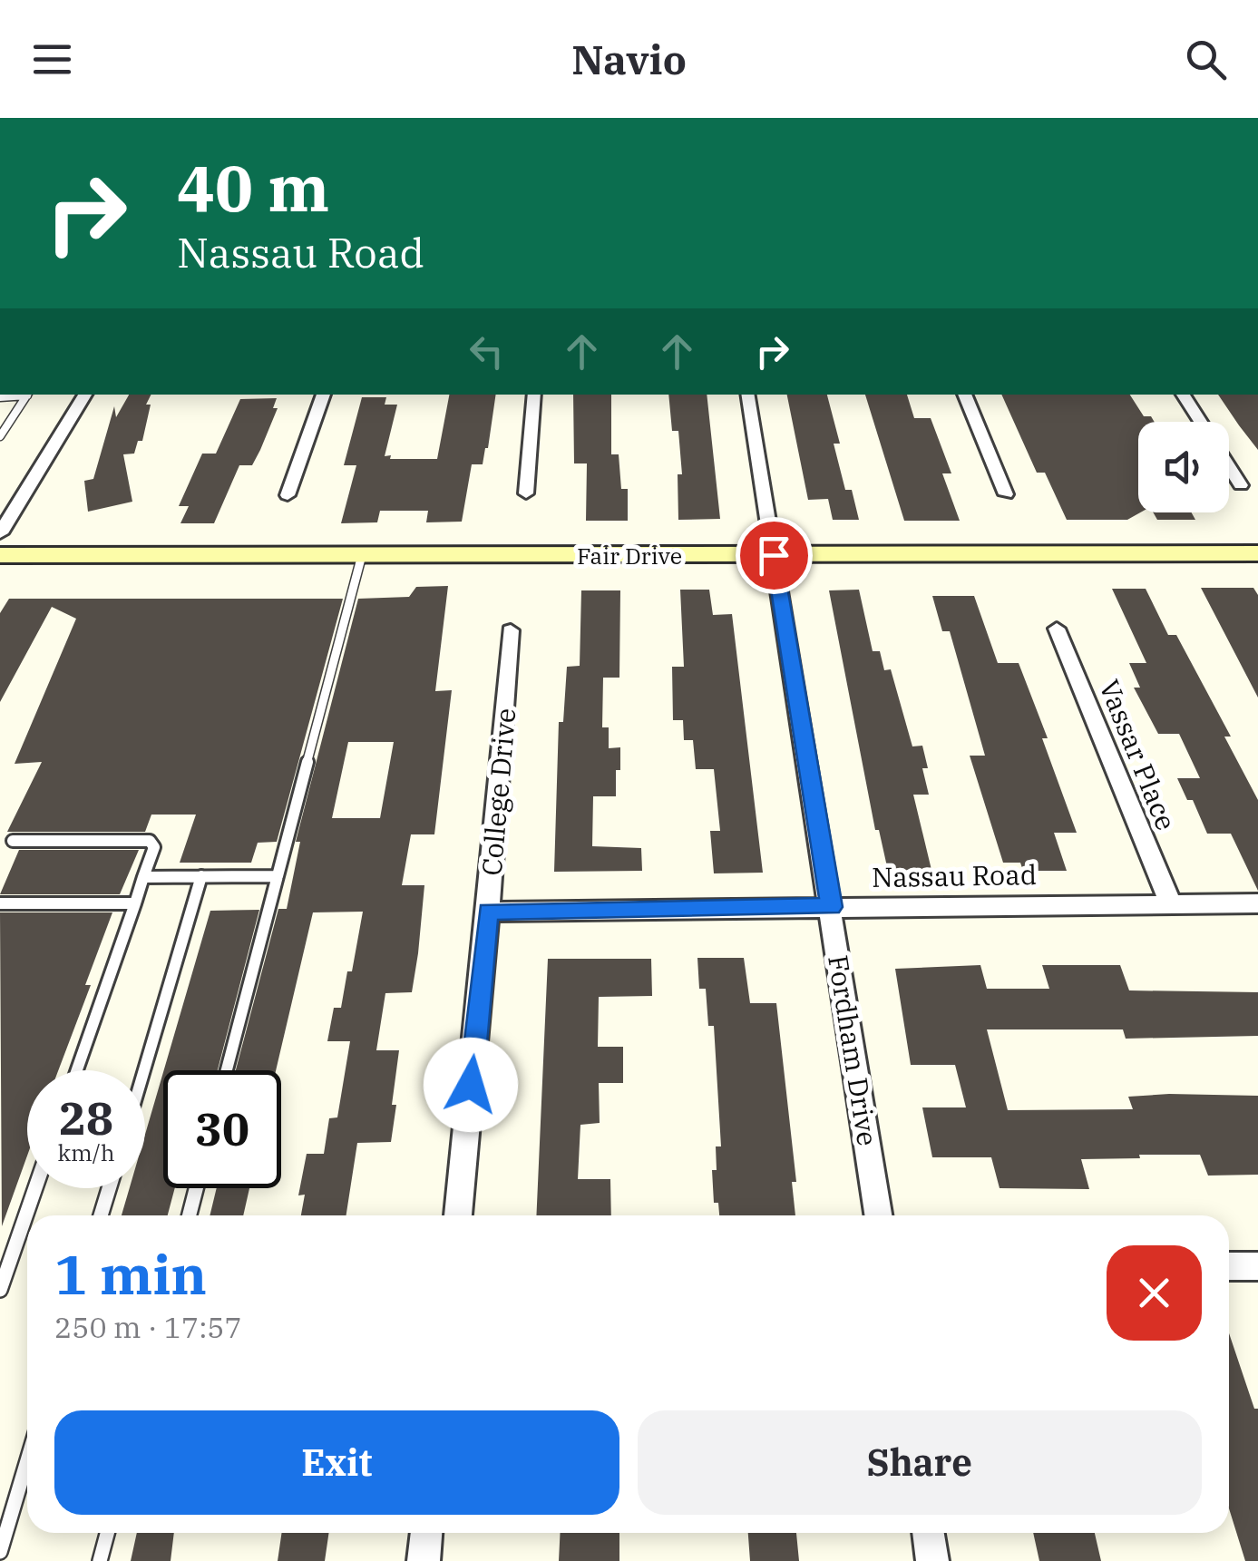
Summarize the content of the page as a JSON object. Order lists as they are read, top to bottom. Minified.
{"streets":{"main road":["Fair Drive"],"street":["Vassar Place","College Drive","Nassau Road","Fordham Drive"]},"crossings":[["Fair Drive","Fordham Drive"],["Vassar Place","Nassau Road"],["College Drive","Nassau Road"],["Nassau Road","Fordham Drive"]],"page":{"header":"Navio","turn":["40 m","Nassau Road"],"speed":"28 km/h","limit":"30","heading":["1 min","250 m · 17:57"],"buttons":["Exit","Share"]}}
